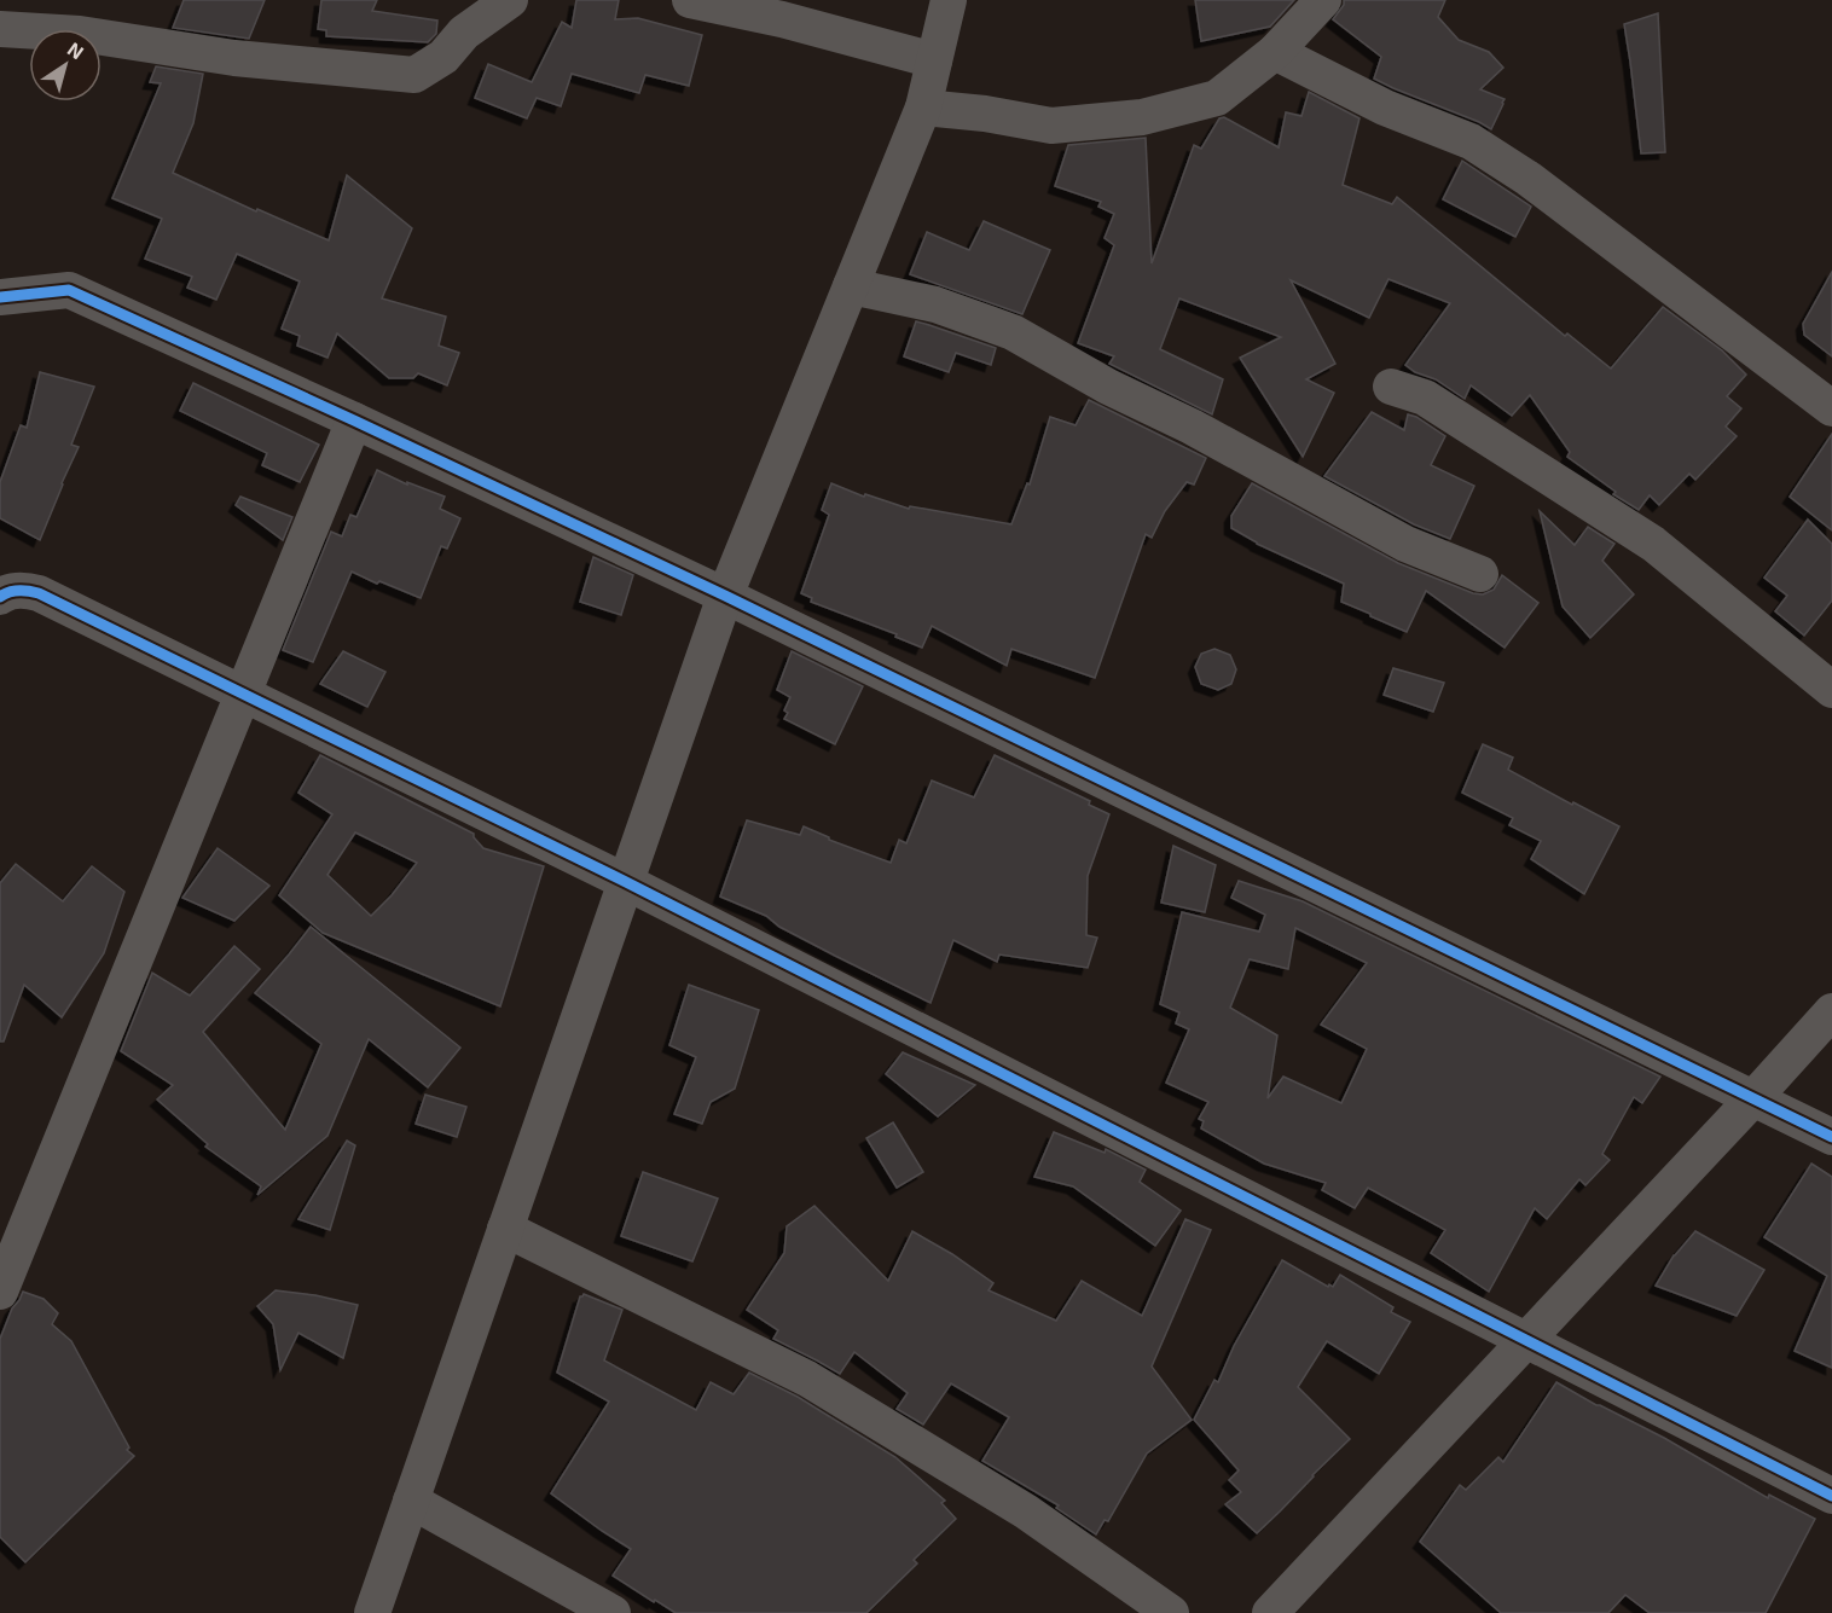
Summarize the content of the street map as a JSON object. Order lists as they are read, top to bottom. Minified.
{"north":"top right"}
